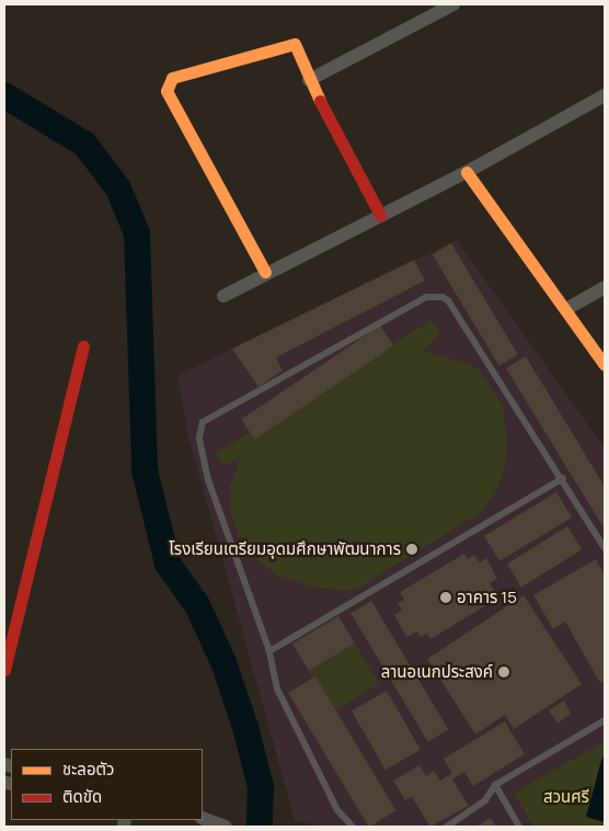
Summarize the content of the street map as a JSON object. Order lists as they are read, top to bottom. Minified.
{"parks":["สวนศรี"],"places":["โรงเรียนเตรียมอุดมศึกษาพัฒนาการ","อาคาร 15","ลานอเนกประสงค์"],"legend":["ชะลอตัว","ติดขัด"]}
